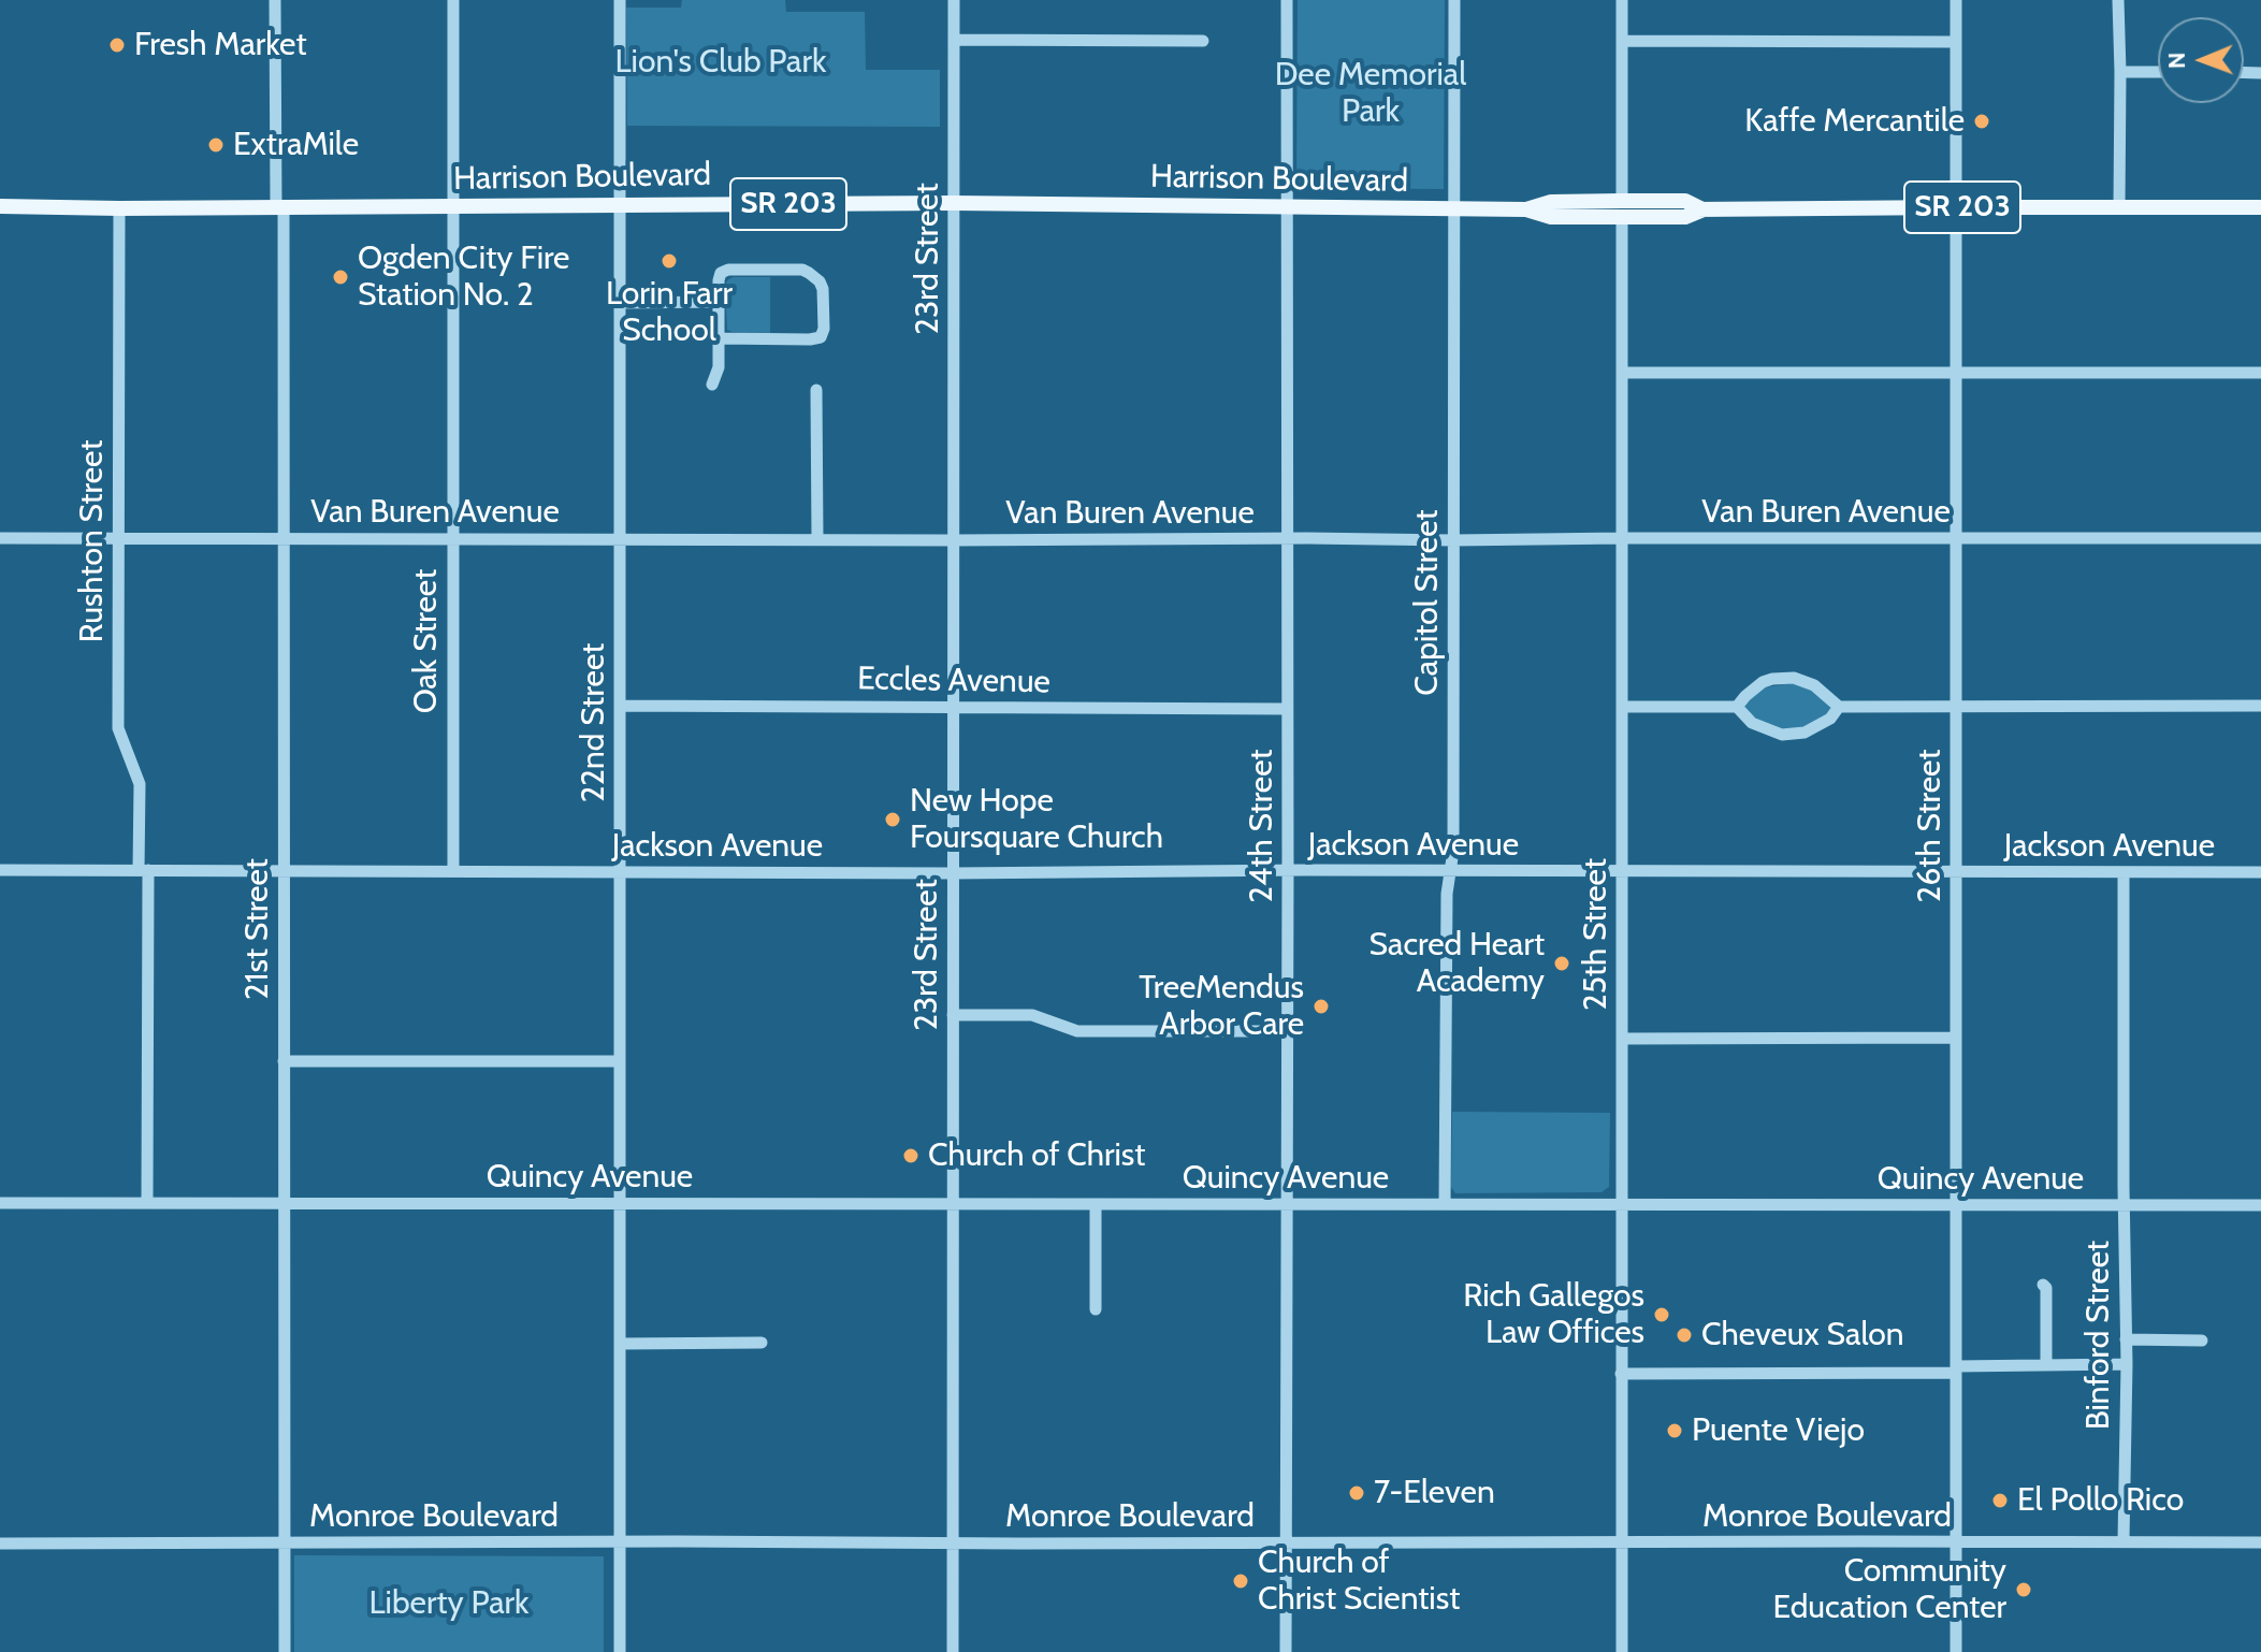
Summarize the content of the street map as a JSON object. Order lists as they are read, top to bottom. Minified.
{"streets":{"main road":["Harrison Boulevard","SR 203"],"street":["23rd Street","Van Buren Avenue","Rushton Street","Capitol Street","Oak Street","Eccles Avenue","22nd Street","24th Street","26th Street","Jackson Avenue","21st Street","25th Street","Quincy Avenue","Binford Street","Monroe Boulevard"]},"crossings":[["Harrison Boulevard","23rd Street"],["Harrison Boulevard","Rushton Street"],["Harrison Boulevard","Capitol Street"],["Harrison Boulevard","Oak Street"],["Harrison Boulevard","22nd Street"],["Harrison Boulevard","24th Street"],["Harrison Boulevard","26th Street"],["Harrison Boulevard","21st Street"],["Harrison Boulevard","25th Street"],["23rd Street","Van Buren Avenue"],["23rd Street","Eccles Avenue"],["23rd Street","Jackson Avenue"],["23rd Street","Quincy Avenue"],["23rd Street","Monroe Boulevard"],["Van Buren Avenue","Rushton Street"],["Van Buren Avenue","Capitol Street"],["Van Buren Avenue","Oak Street"],["Van Buren Avenue","22nd Street"],["Van Buren Avenue","24th Street"],["Van Buren Avenue","26th Street"],["Van Buren Avenue","21st Street"],["Van Buren Avenue","25th Street"],["Rushton Street","Jackson Avenue"],["Rushton Street","Quincy Avenue"],["Capitol Street","Jackson Avenue"],["Capitol Street","Quincy Avenue"],["Oak Street","Jackson Avenue"],["Eccles Avenue","22nd Street"],["Eccles Avenue","24th Street"],["22nd Street","Jackson Avenue"],["22nd Street","Quincy Avenue"],["22nd Street","Monroe Boulevard"],["24th Street","Jackson Avenue"],["24th Street","Quincy Avenue"],["24th Street","Monroe Boulevard"],["26th Street","Jackson Avenue"],["26th Street","Quincy Avenue"],["26th Street","Monroe Boulevard"],["Jackson Avenue","21st Street"],["Jackson Avenue","25th Street"],["Jackson Avenue","Binford Street"],["21st Street","Quincy Avenue"],["21st Street","Monroe Boulevard"],["25th Street","Quincy Avenue"],["25th Street","Monroe Boulevard"],["Quincy Avenue","Binford Street"],["Binford Street","Monroe Boulevard"]],"parks":["Lion's Club Park","Dee Memorial Park","Liberty Park"],"places":["Fresh Market","Kaffe Mercantile","ExtraMile","Lorin Farr School","Ogden City Fire Station No. 2","New Hope Foursquare Church","Sacred Heart Academy","TreeMendus Arbor Care","Church of Christ","Rich Gallegos Law Offices","Cheveux Salon","Puente Viejo","7-Eleven","El Pollo Rico","Church of Christ Scientist","Community Education Center"],"north":"left"}
